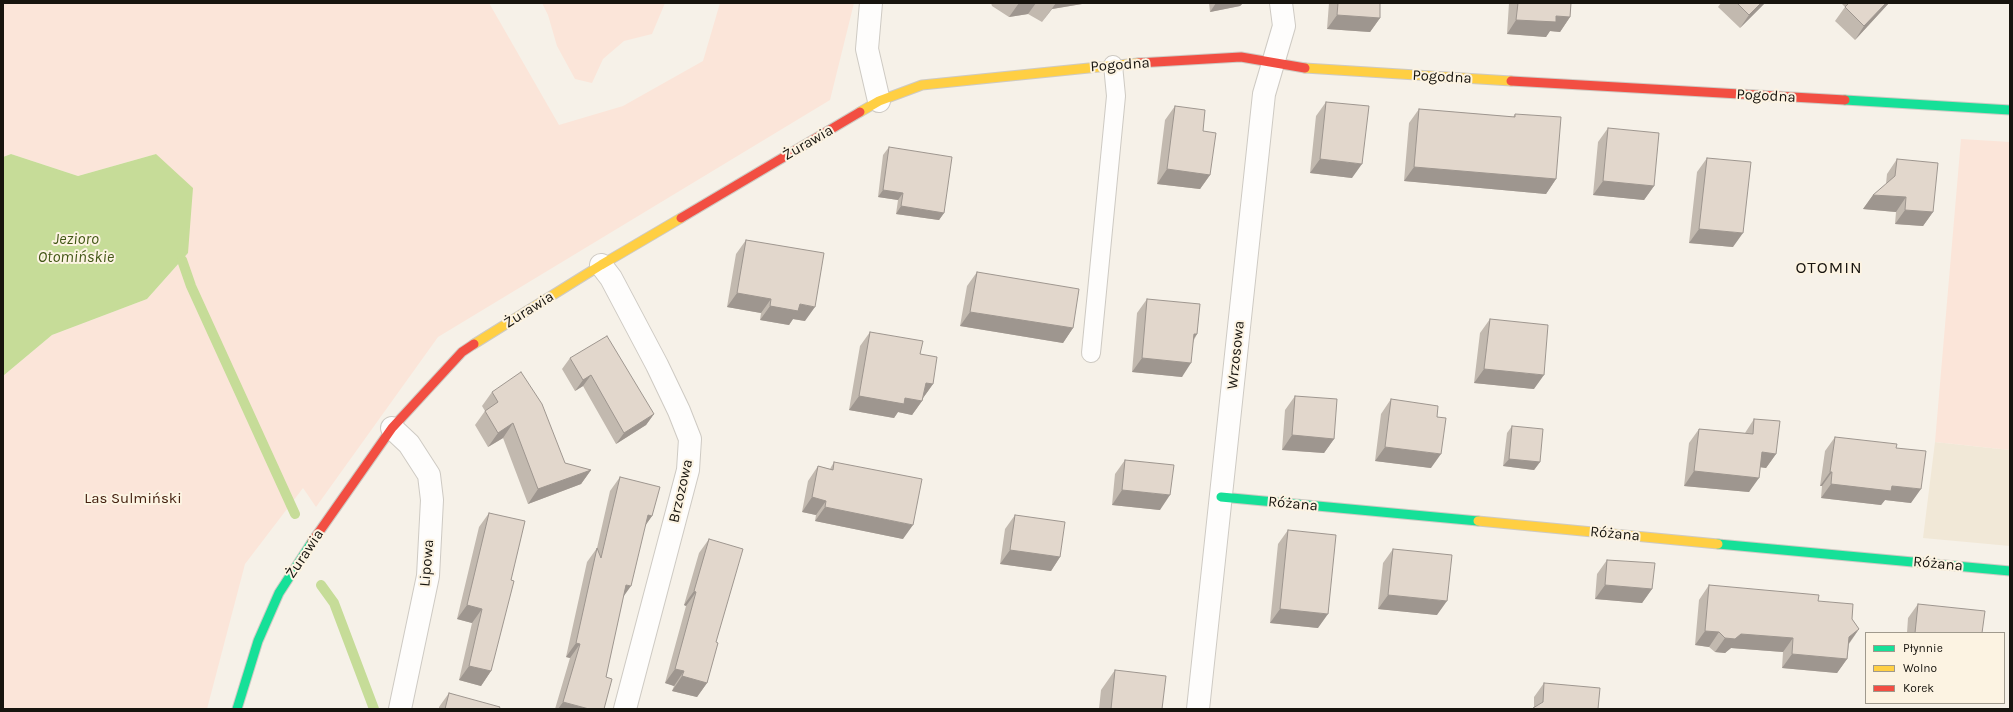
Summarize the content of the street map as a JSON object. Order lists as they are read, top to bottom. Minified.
{"streets":{"street":["Pogodna","Żurawia","Wrzosowa","Brzozowa","Różana","Lipowa"]},"crossings":[["Pogodna","Żurawia"],["Pogodna","Wrzosowa"],["Żurawia","Brzozowa"],["Żurawia","Lipowa"],["Wrzosowa","Różana"]],"districts":["OTOMIN"],"water":["Jezioro Otomińskie"],"parks":["Las Sulmiński"],"legend":["Płynnie","Wolno","Korek"]}
